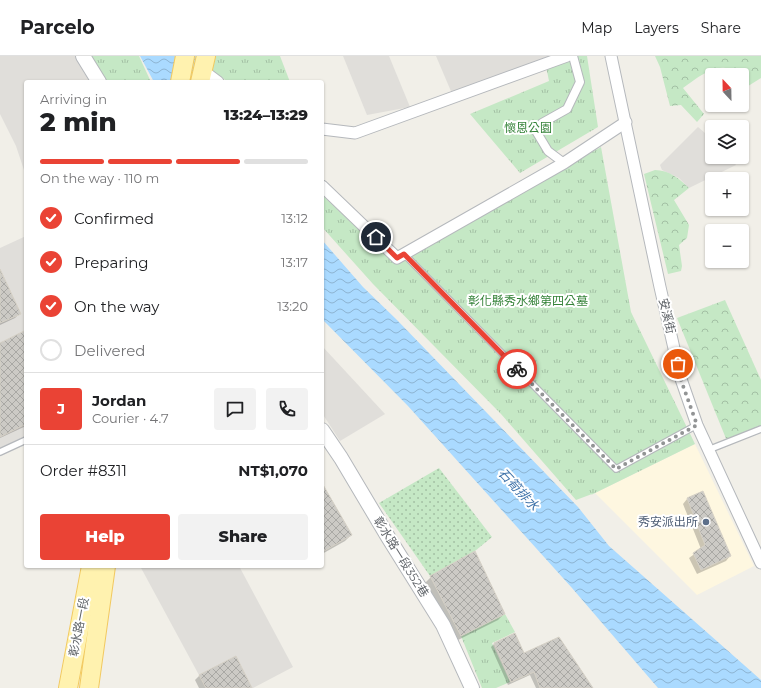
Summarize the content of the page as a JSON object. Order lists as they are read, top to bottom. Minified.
{"streets":{"main road":["彰水路一段"],"street":["安溪街","彰水路一段352巷"]},"water":["石筍排水"],"parks":["懷恩公園","彰化縣秀水鄉第四公墓"],"places":["秀安派出所"],"north":"top","page":{"header":"Parcelo","nav":["Map","Layers","Share"],"map_buttons":["+","−"],"heading":["2 min","Arriving in","13:24–13:29"],"panel":["Jordan","Courier · 4.7","Order #8311","NT$1,070"],"bar":"On the way · 110 m","list":[["Confirmed","13:12"],["Preparing","13:17"],["On the way","13:20"],"Delivered"],"round":"J","buttons":["Help","Share"]}}
